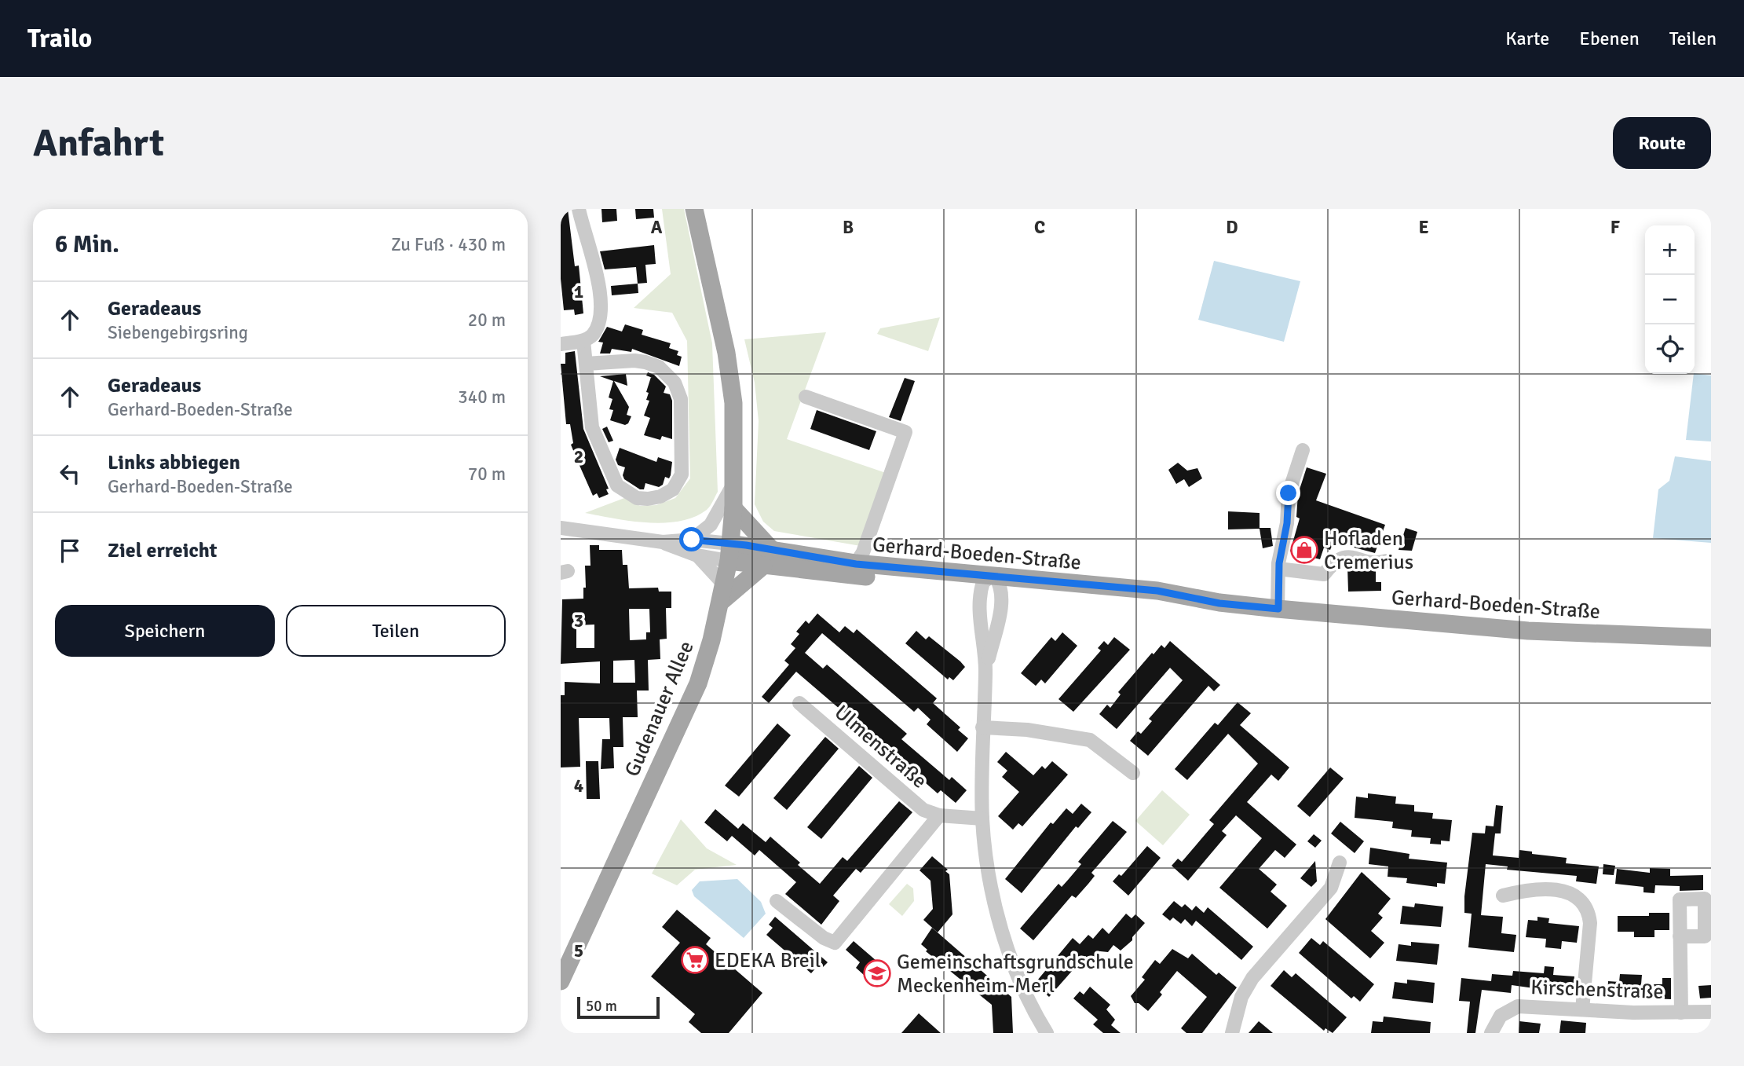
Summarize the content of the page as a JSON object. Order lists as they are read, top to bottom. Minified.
{"streets":{"main road":["Gerhard-Boeden-Straße","Gudenauer Allee"],"street":["Ulmenstraße","Kirschenstraße"]},"crossings":[["Gerhard-Boeden-Straße","Gudenauer Allee"]],"places":{"shop":["Hofladen Cremerius"],"supermarket":["EDEKA Breil"],"school or university":["Gemeinschaftsgrundschule Meckenheim-Merl"]},"scale_bar":"50 m","page":{"header":"Trailo","nav":["Karte","Ebenen","Teilen"],"buttons":["Route",["Speichern","Teilen"]],"title":"Anfahrt","heading":["6 Min.","Zu Fuß · 430 m"],"map_buttons":["+","−"],"list":[["Geradeaus","Siebengebirgsring","20 m"],["Geradeaus","Gerhard-Boeden-Straße","340 m"],["Links abbiegen","Gerhard-Boeden-Straße","70 m"],"Ziel erreicht"],"scale":"50 m"},"grid":{"columns":["A","B","C","D","E","F"],"rows":["1","2","3","4","5"]}}
